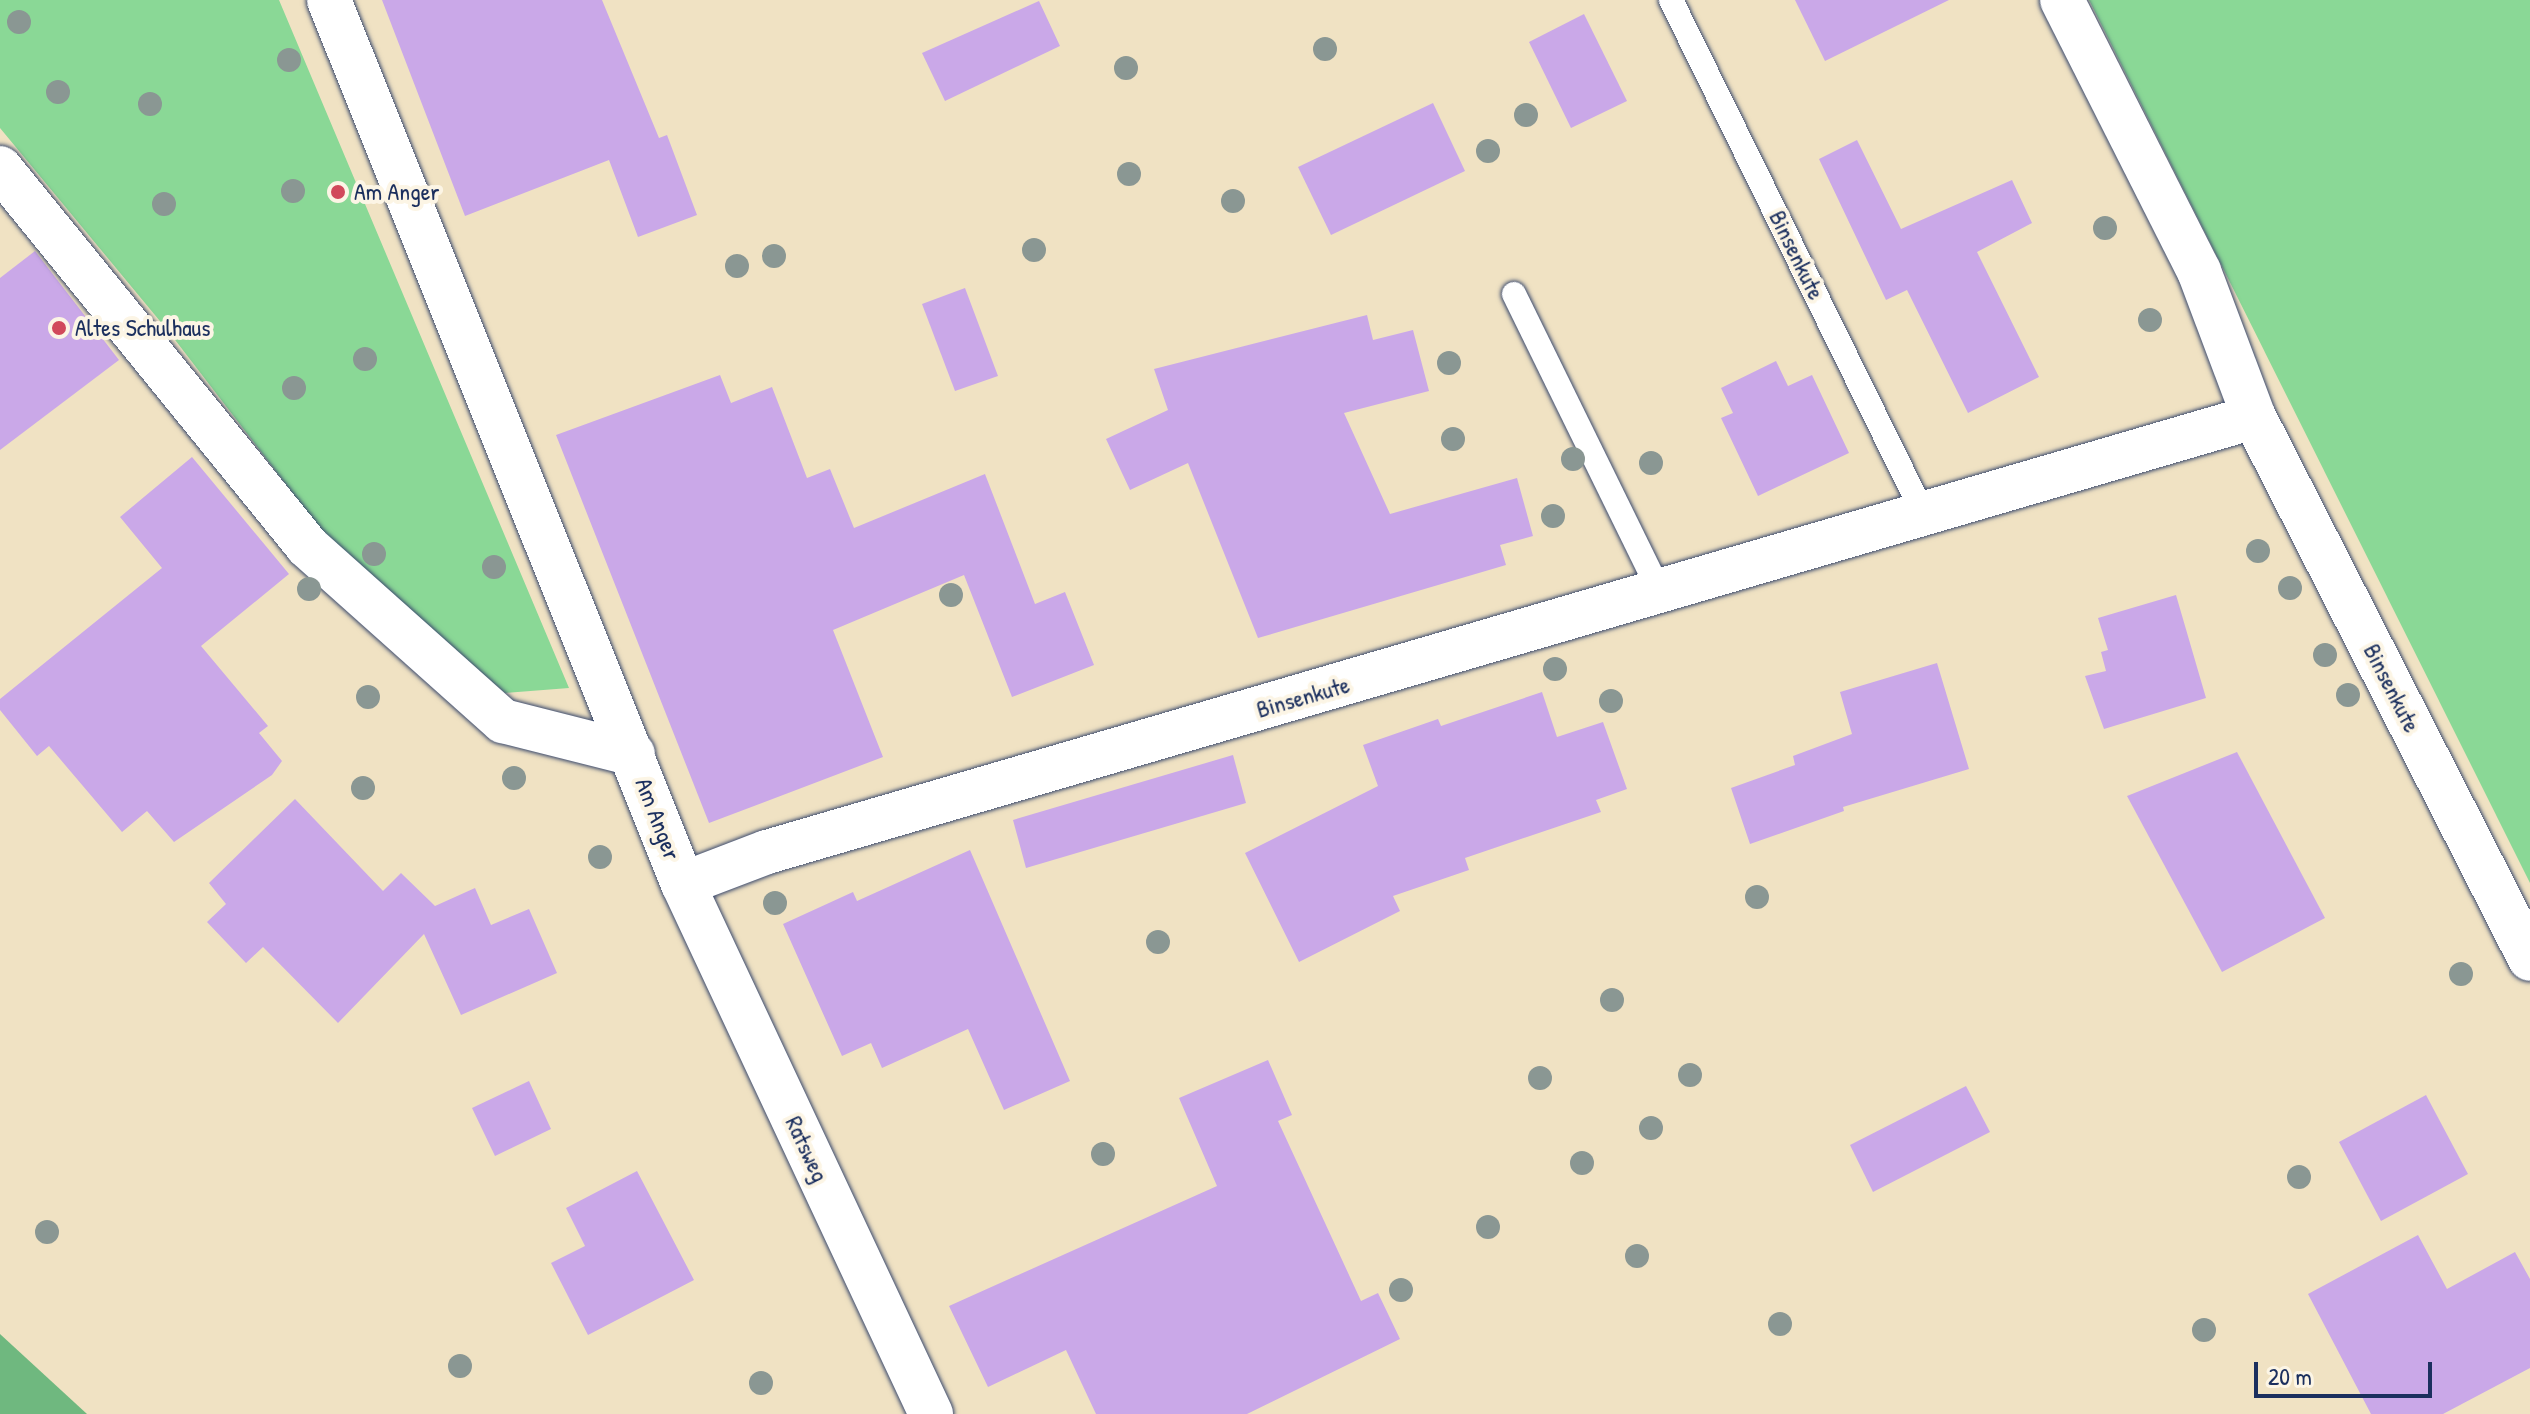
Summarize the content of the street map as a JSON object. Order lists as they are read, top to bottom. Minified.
{"streets":{"street":["Binsenkute","Am Anger","Ratsweg"]},"crossings":[["Binsenkute","Am Anger"],["Binsenkute","Ratsweg"],["Am Anger","Ratsweg"]],"places":["Am Anger","Altes Schulhaus"],"scale_bar":"20 m"}
